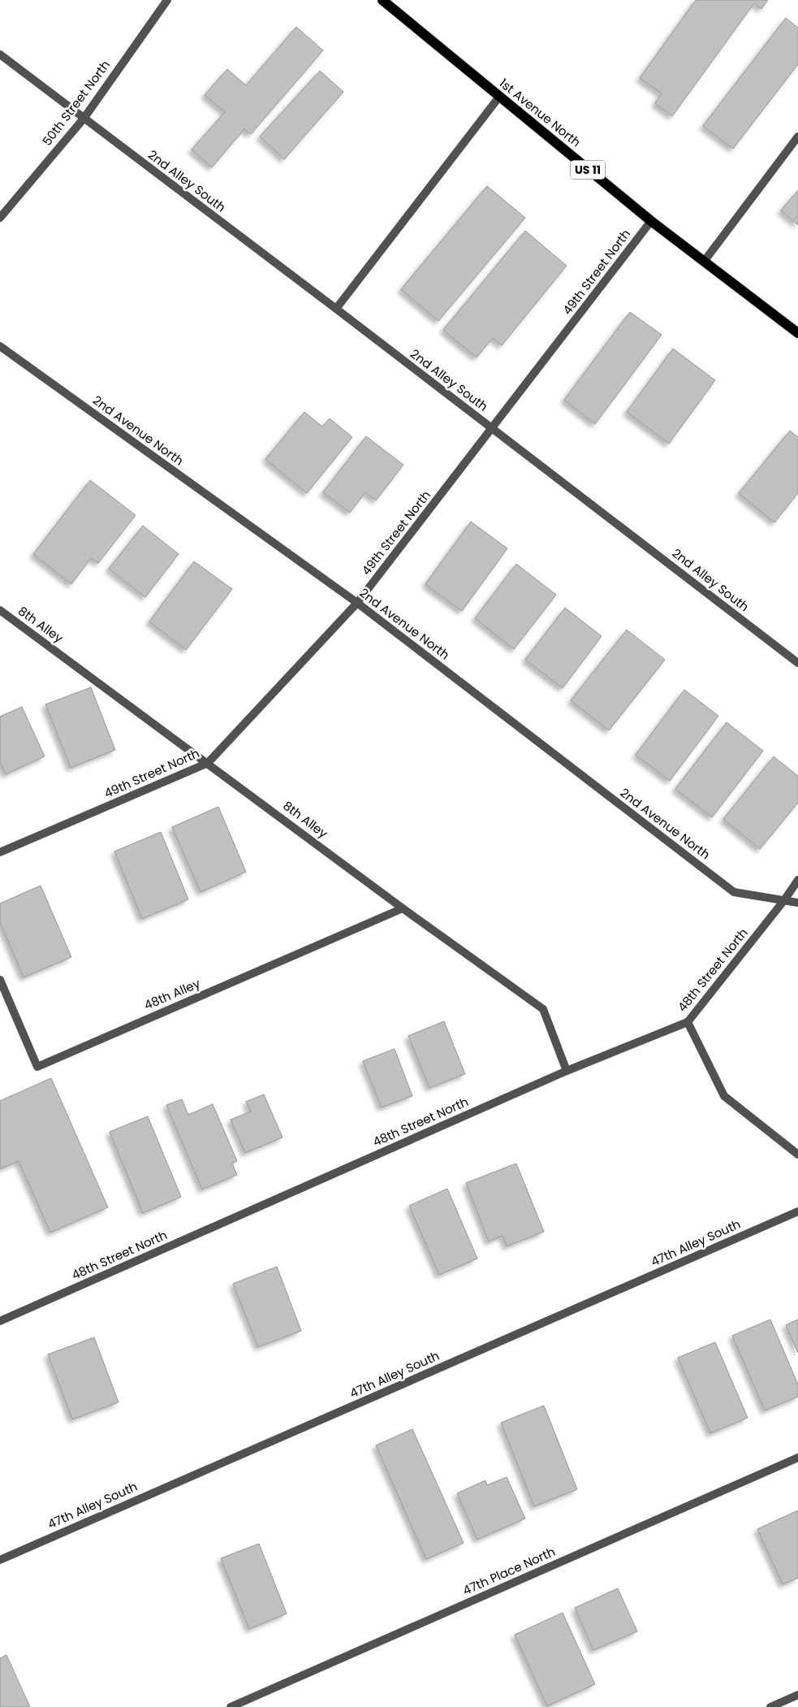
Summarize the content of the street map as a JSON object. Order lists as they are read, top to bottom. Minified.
{"streets":{"main road":["1st Avenue North","US 11"],"street":["50th Street North","2nd Alley South","49th Street North","2nd Avenue North","8th Alley","48th Street North","48th Alley","47th Alley South","47th Place North"]},"crossings":[["50th Street North","2nd Alley South"],["1st Avenue North","49th Street North"],["2nd Alley South","49th Street North"],["49th Street North","2nd Avenue North"],["49th Street North","8th Alley"],["2nd Avenue North","48th Street North"],["8th Alley","48th Street North"],["8th Alley","48th Alley"]]}
